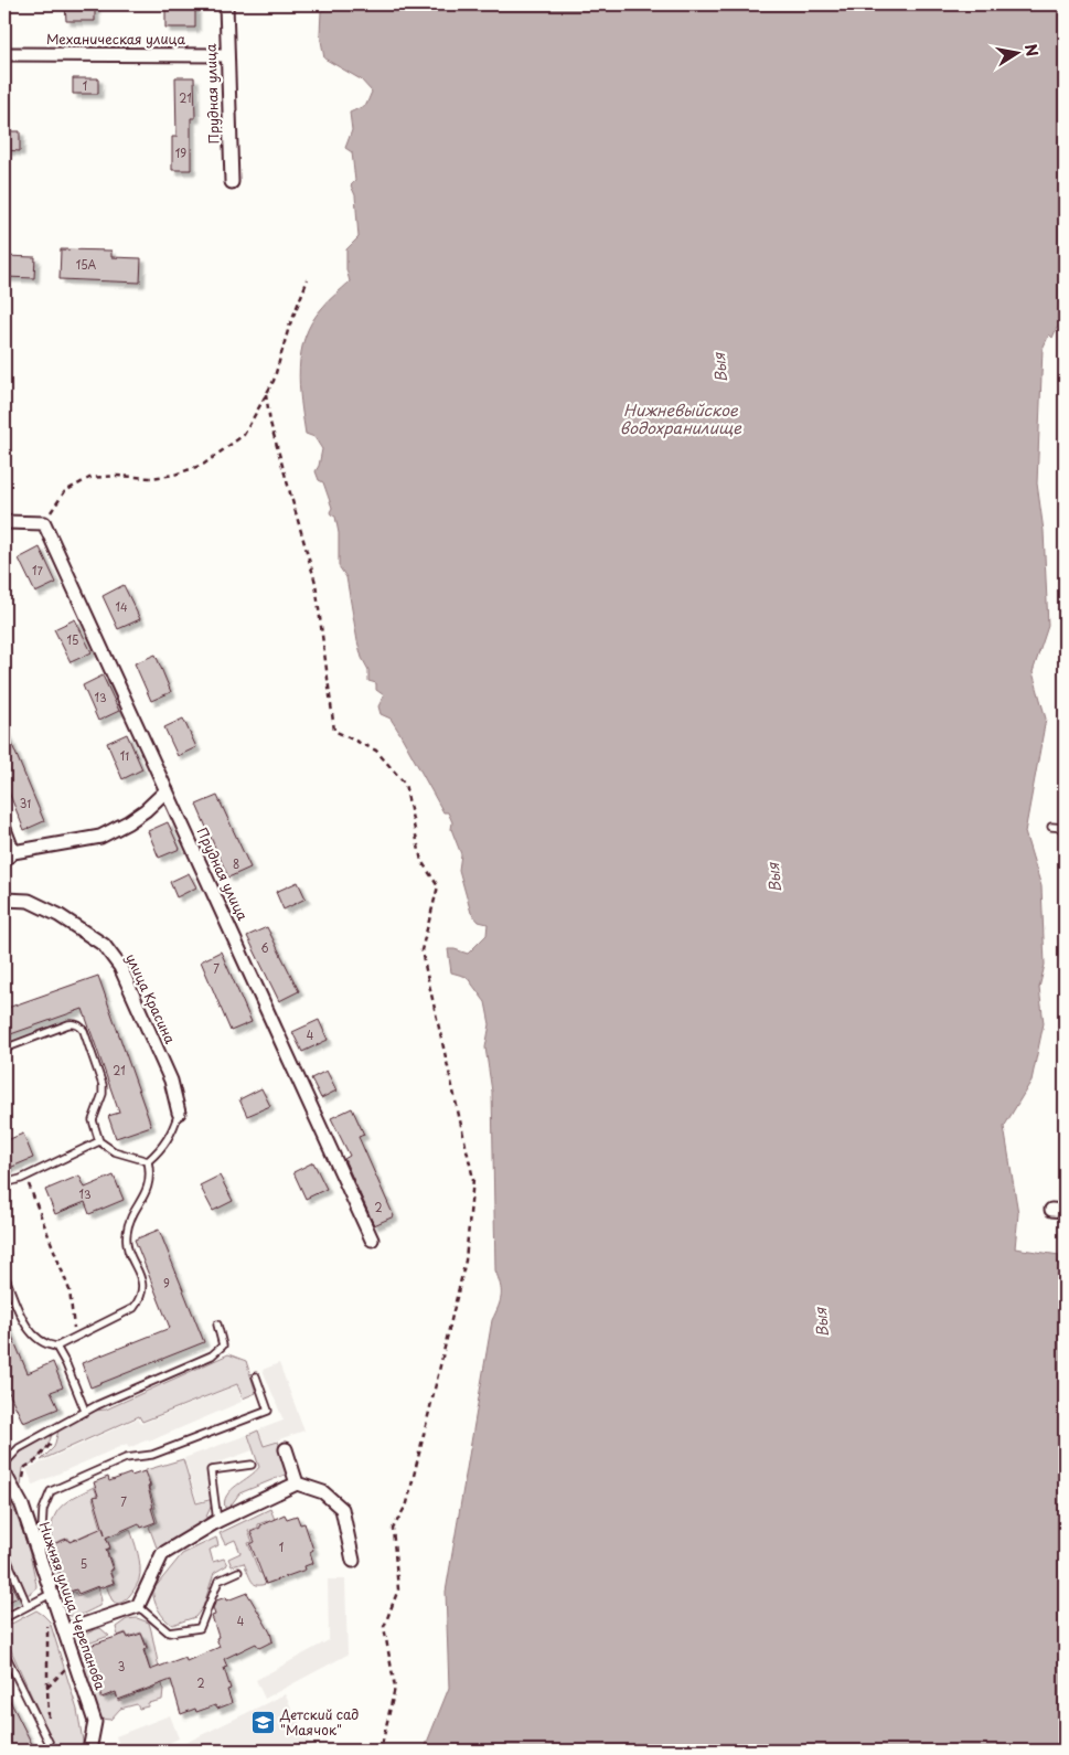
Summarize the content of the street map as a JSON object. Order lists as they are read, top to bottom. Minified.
{"streets":{"street":["Механическая улица","Прудная улица","улица Красина","Нижняя улица Черепанова"]},"crossings":[["Механическая улица","Прудная улица"]],"water":["Выя","Нижневыйское водохранилище"],"places":{"school or university":["Детский сад \"Маячок\""]},"house_numbers":["1","21","19","15А","17","14","15","13","11","31","8","6","7","4","21","13","2","9","7","1","5","4","3","2"],"north":"right"}
